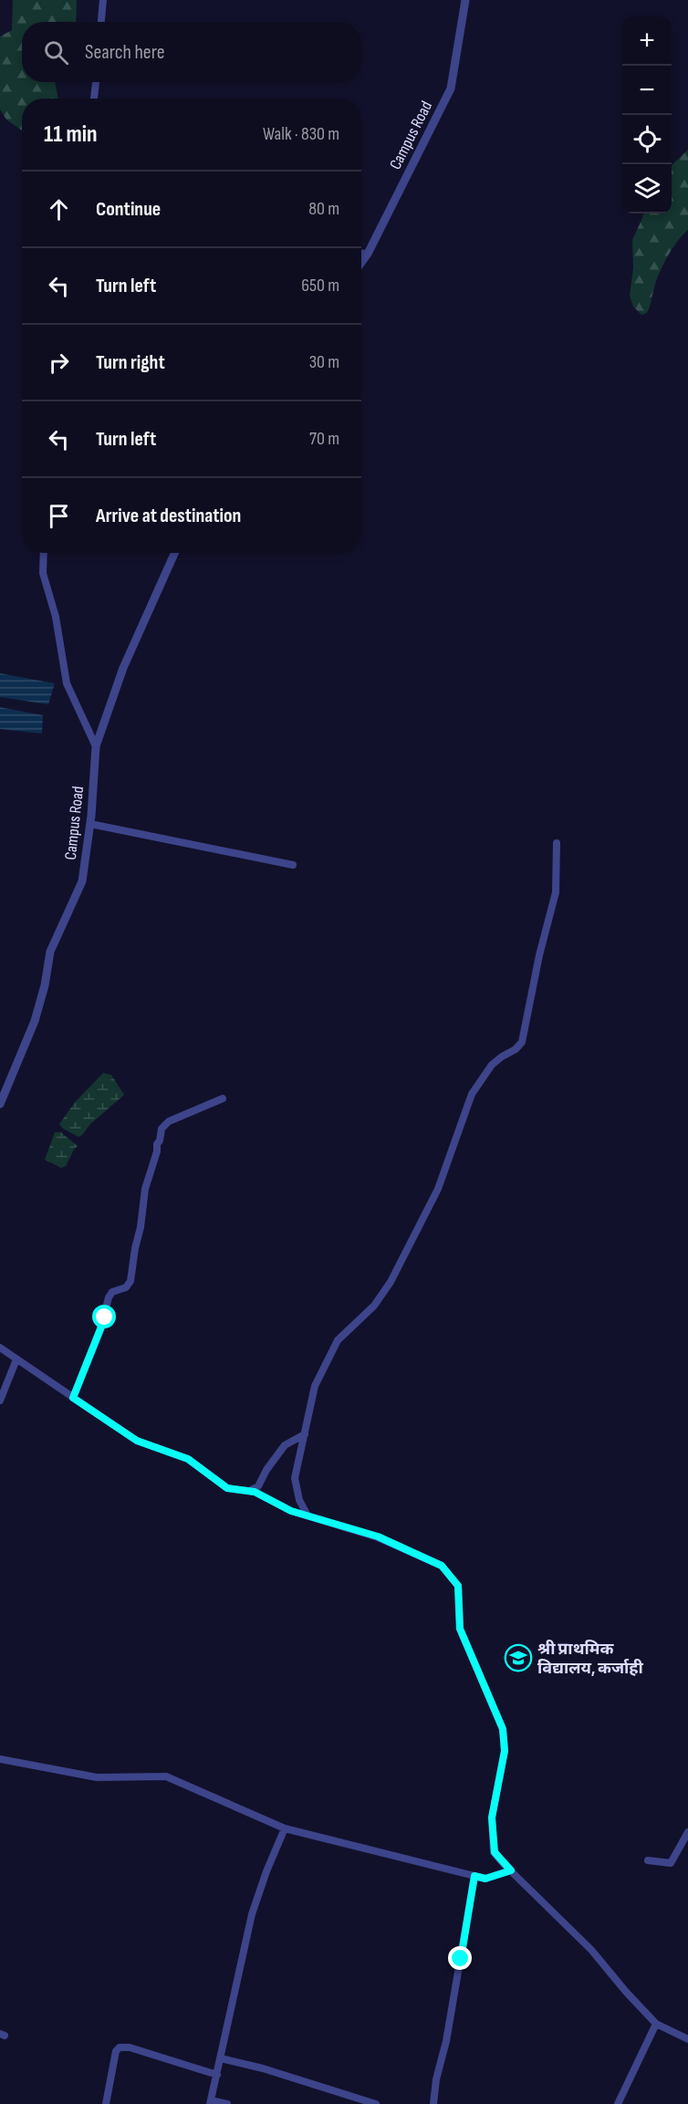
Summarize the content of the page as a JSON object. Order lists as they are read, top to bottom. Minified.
{"streets":{"street":["Campus Road"]},"places":{"school or university":["श्री प्राथमिक विद्यालय, कर्जाही"]},"page":{"map_buttons":["+","−"],"search":"Search here","heading":["11 min","Walk · 830 m"],"list":[["Continue","80 m"],["Turn left","650 m"],["Turn right","30 m"],["Turn left","70 m"],"Arrive at destination"]}}
